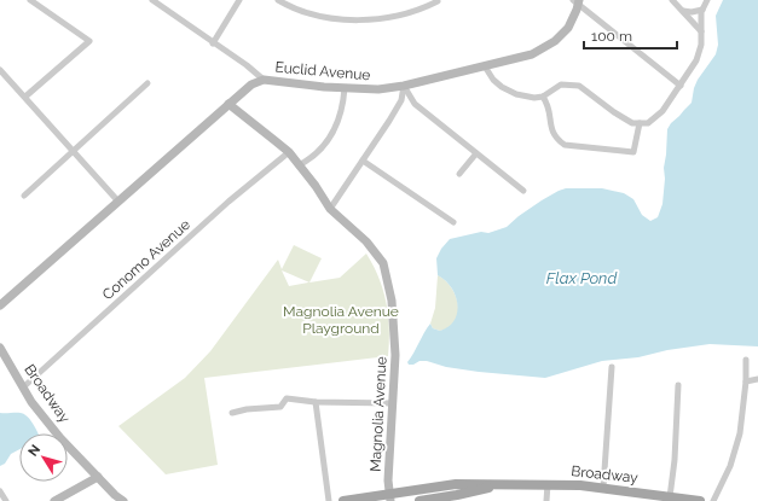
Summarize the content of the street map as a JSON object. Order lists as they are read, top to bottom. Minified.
{"streets":{"main road":["Broadway"],"street":["Euclid Avenue","Conomo Avenue","Magnolia Avenue"]},"crossings":[["Euclid Avenue","Magnolia Avenue"],["Conomo Avenue","Broadway"],["Conomo Avenue","Magnolia Avenue"],["Broadway","Magnolia Avenue"]],"water":["Flax Pond"],"parks":["Magnolia Avenue Playground"],"scale_bar":"100 m","north":"top left"}
